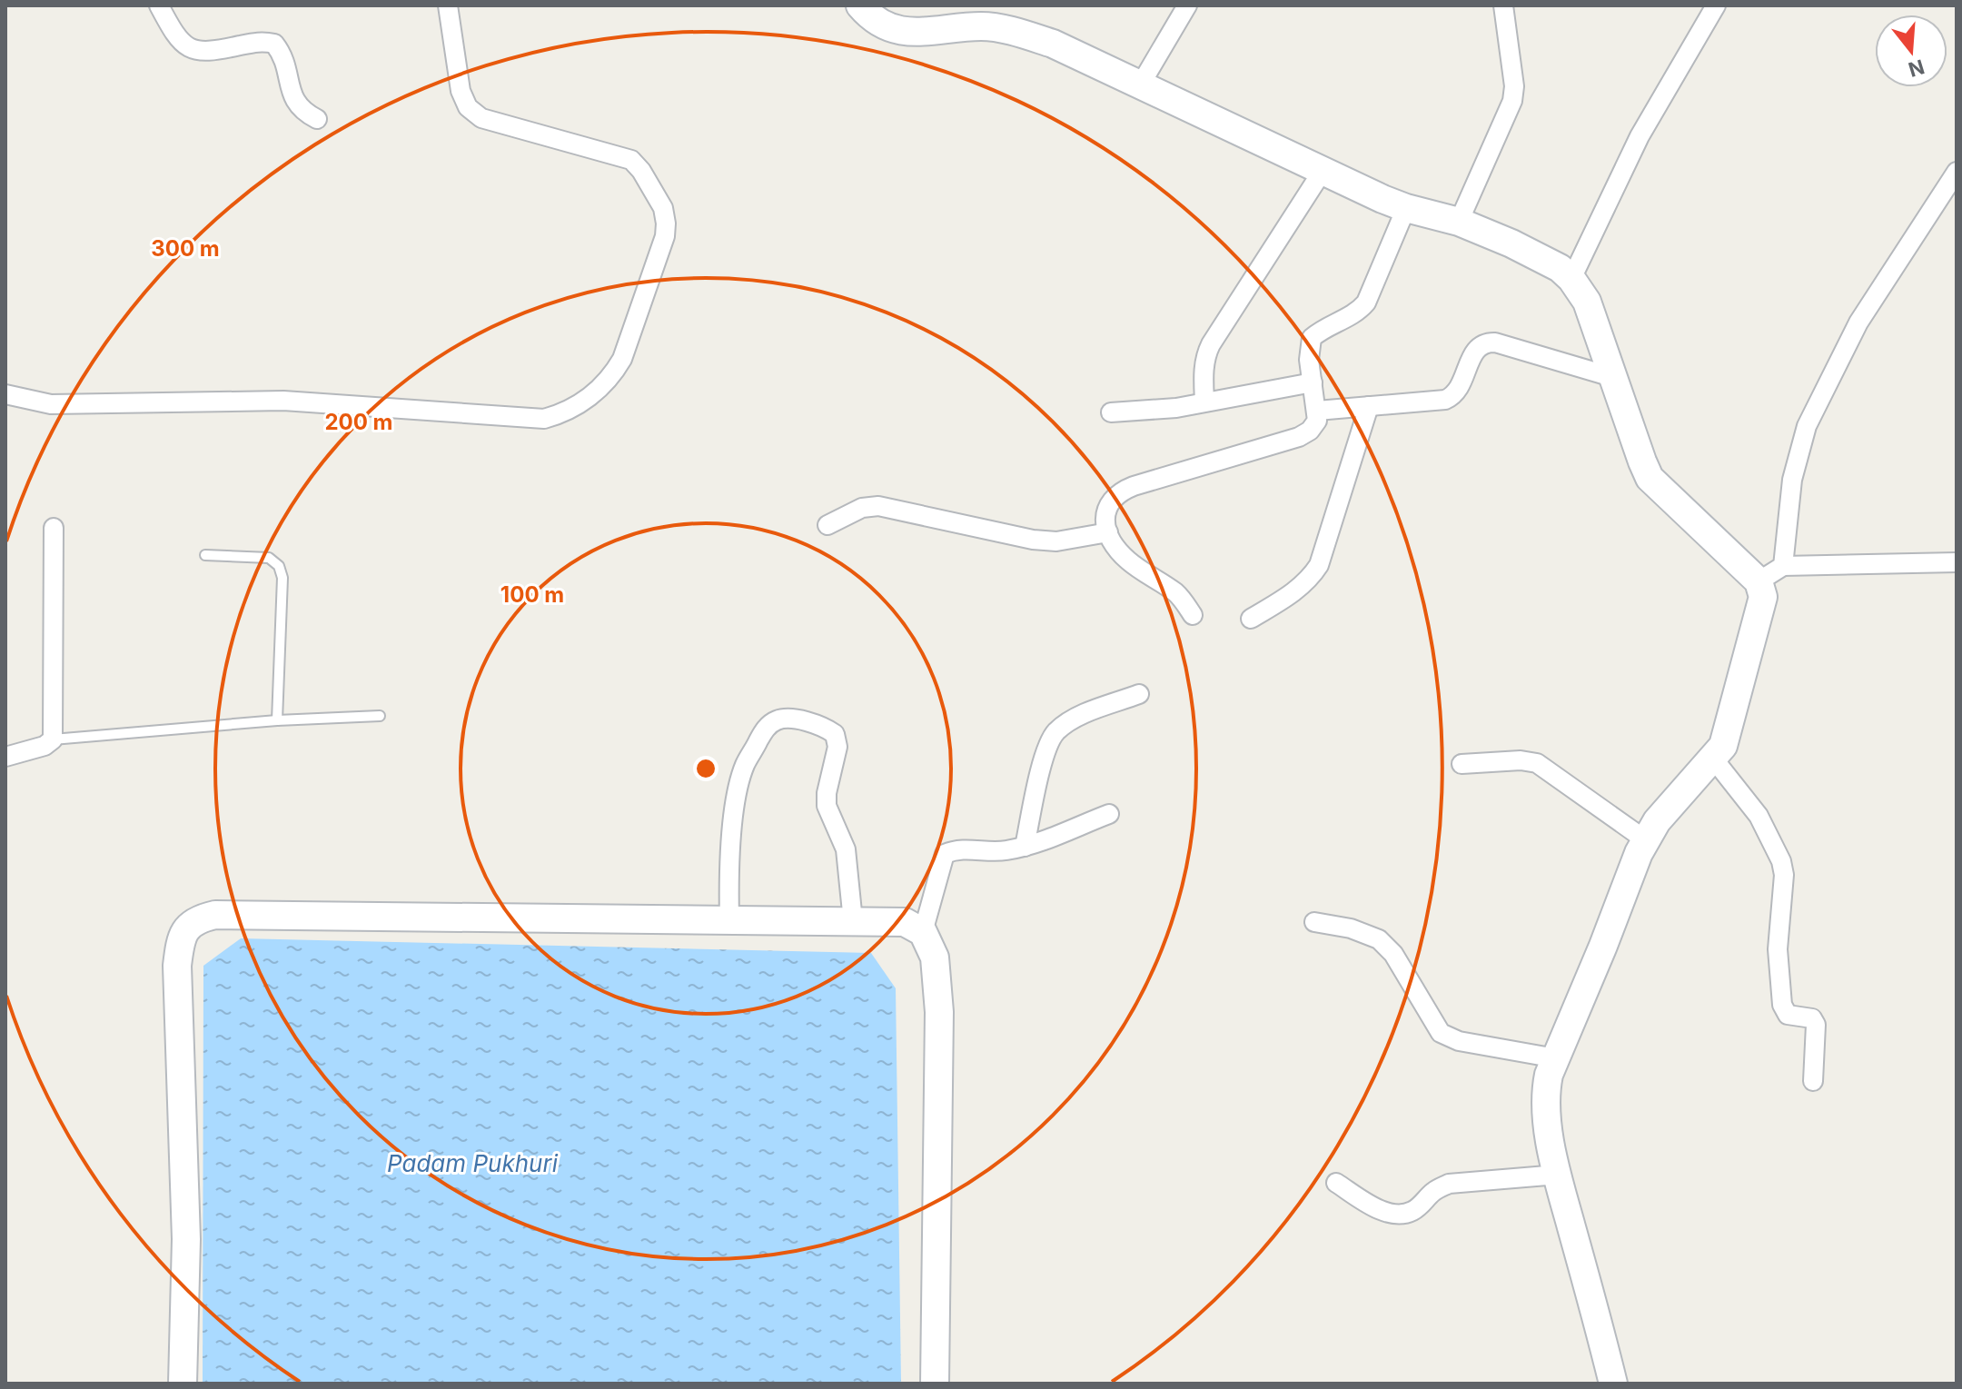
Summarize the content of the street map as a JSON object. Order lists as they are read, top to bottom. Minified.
{"water":["Padam Pukhuri"],"north":"bottom","rings":["300 m","200 m","100 m"]}
